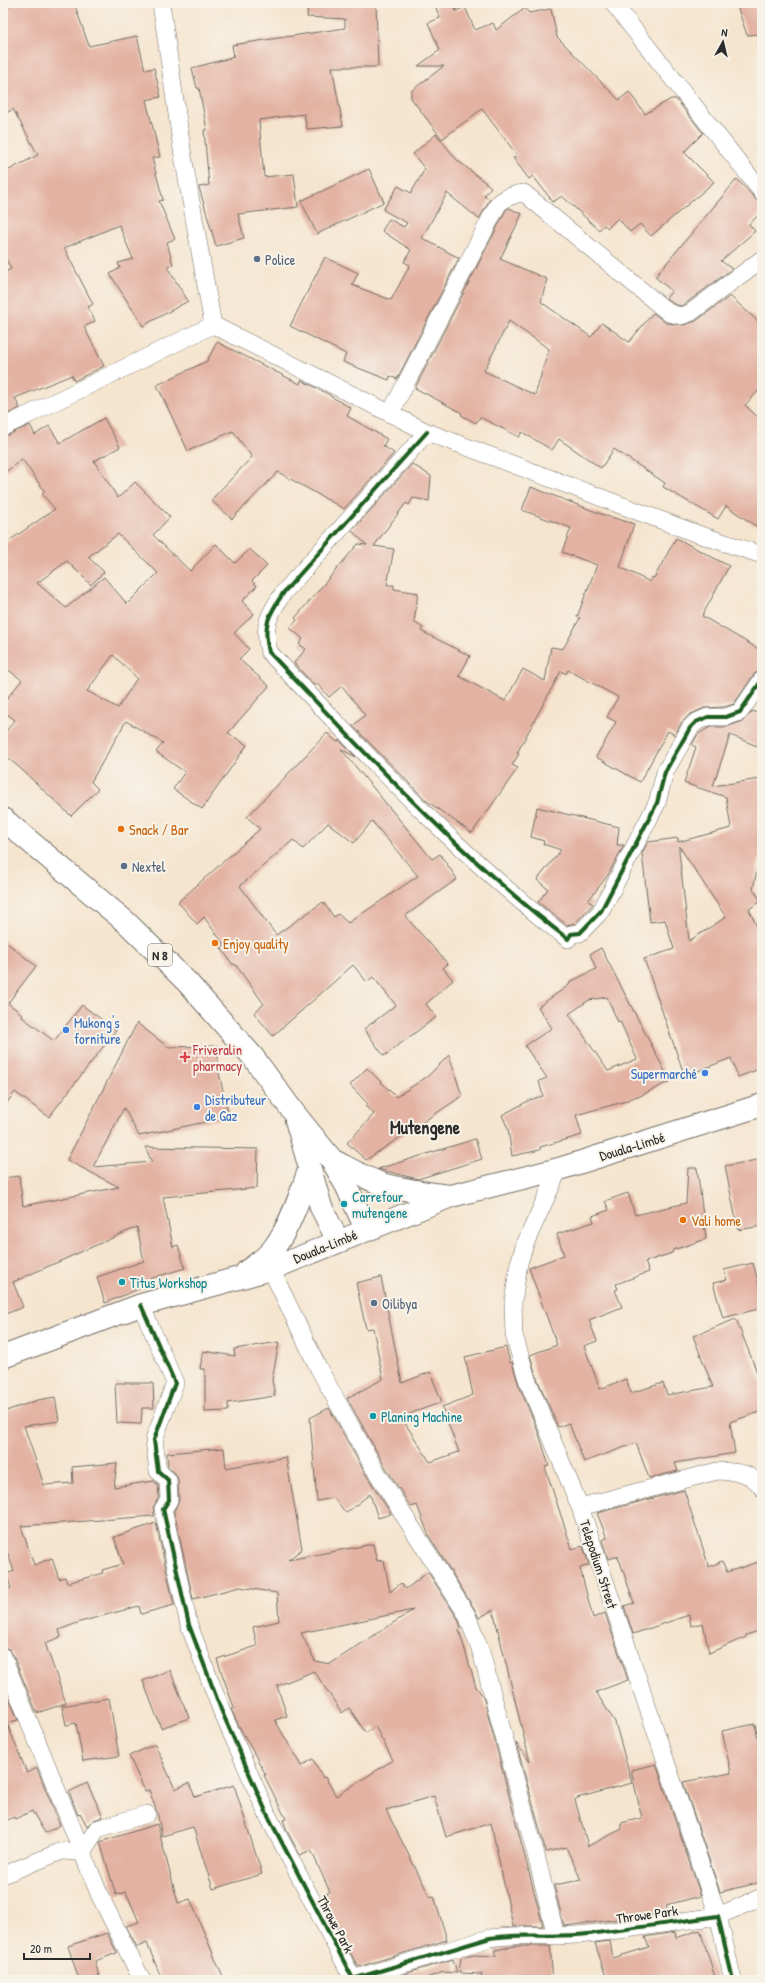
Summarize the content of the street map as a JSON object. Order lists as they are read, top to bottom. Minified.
{"streets":{"highway":["N 8","Douala-Limbé"],"street":["Telepodium Street","Throwe Park"]},"crossings":[["N 8","Douala-Limbé"],["Douala-Limbé","Telepodium Street"],["Douala-Limbé","Throwe Park"],["Telepodium Street","Throwe Park"]],"districts":["Mutengene"],"places":{"other":["Police","Snack / Bar","Nextel","Enjoy quality","Mukong's forniture","Supermarché","Distributeur de Gaz","Carrefour mutengene","Vali home","Titus Workshop","Oilibya","Planing Machine"],"health":["Friveralin pharmacy"]},"scale_bar":"20 m","north":"top"}
